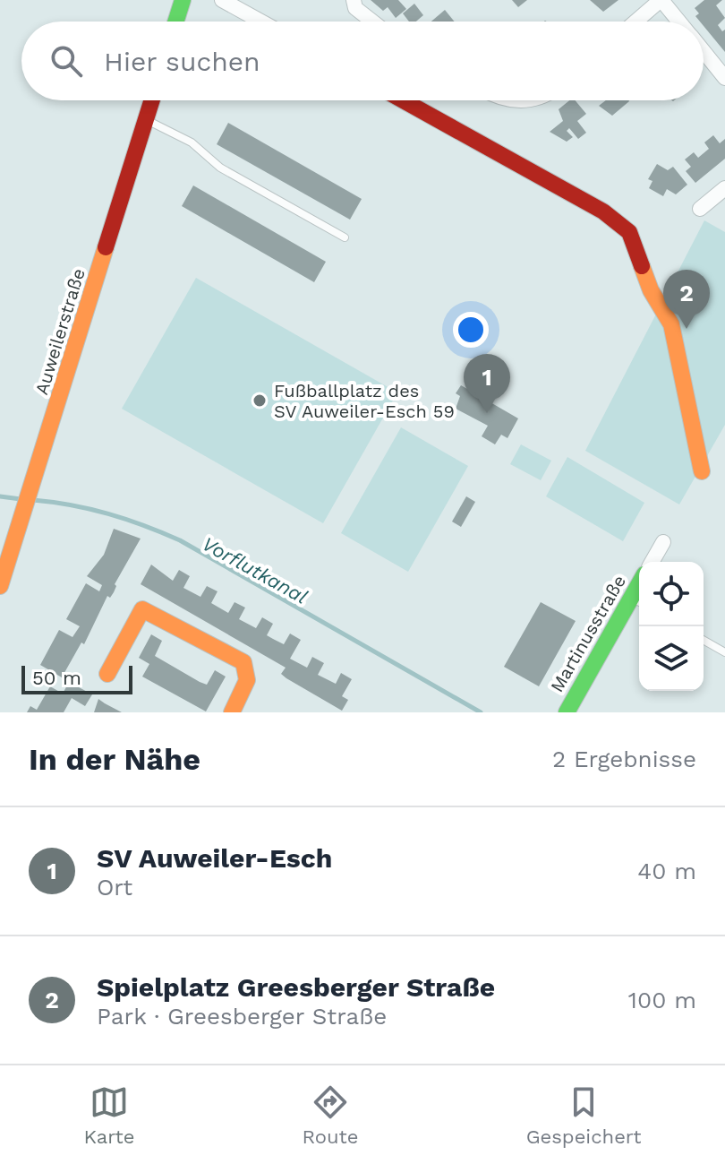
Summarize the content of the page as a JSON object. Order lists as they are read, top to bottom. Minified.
{"streets":{"street":["Auweilerstraße","Martinusstraße"]},"water":["Vorflutkanal"],"places":["Fußballplatz des SV Auweiler-Esch 59"],"scale_bar":"50 m","page":{"search":"Hier suchen","pins":["2","1"],"scale":"50 m","heading":["In der Nähe","2 Ergebnisse"],"list":[{"mark":"1","name":"SV Auweiler-Esch","note":"Ort","value":"40 m"},{"mark":"2","name":"Spielplatz Greesberger Straße","note":"Park · Greesberger Straße","value":"100 m"}],"nav":["Karte","Route","Gespeichert"]}}
